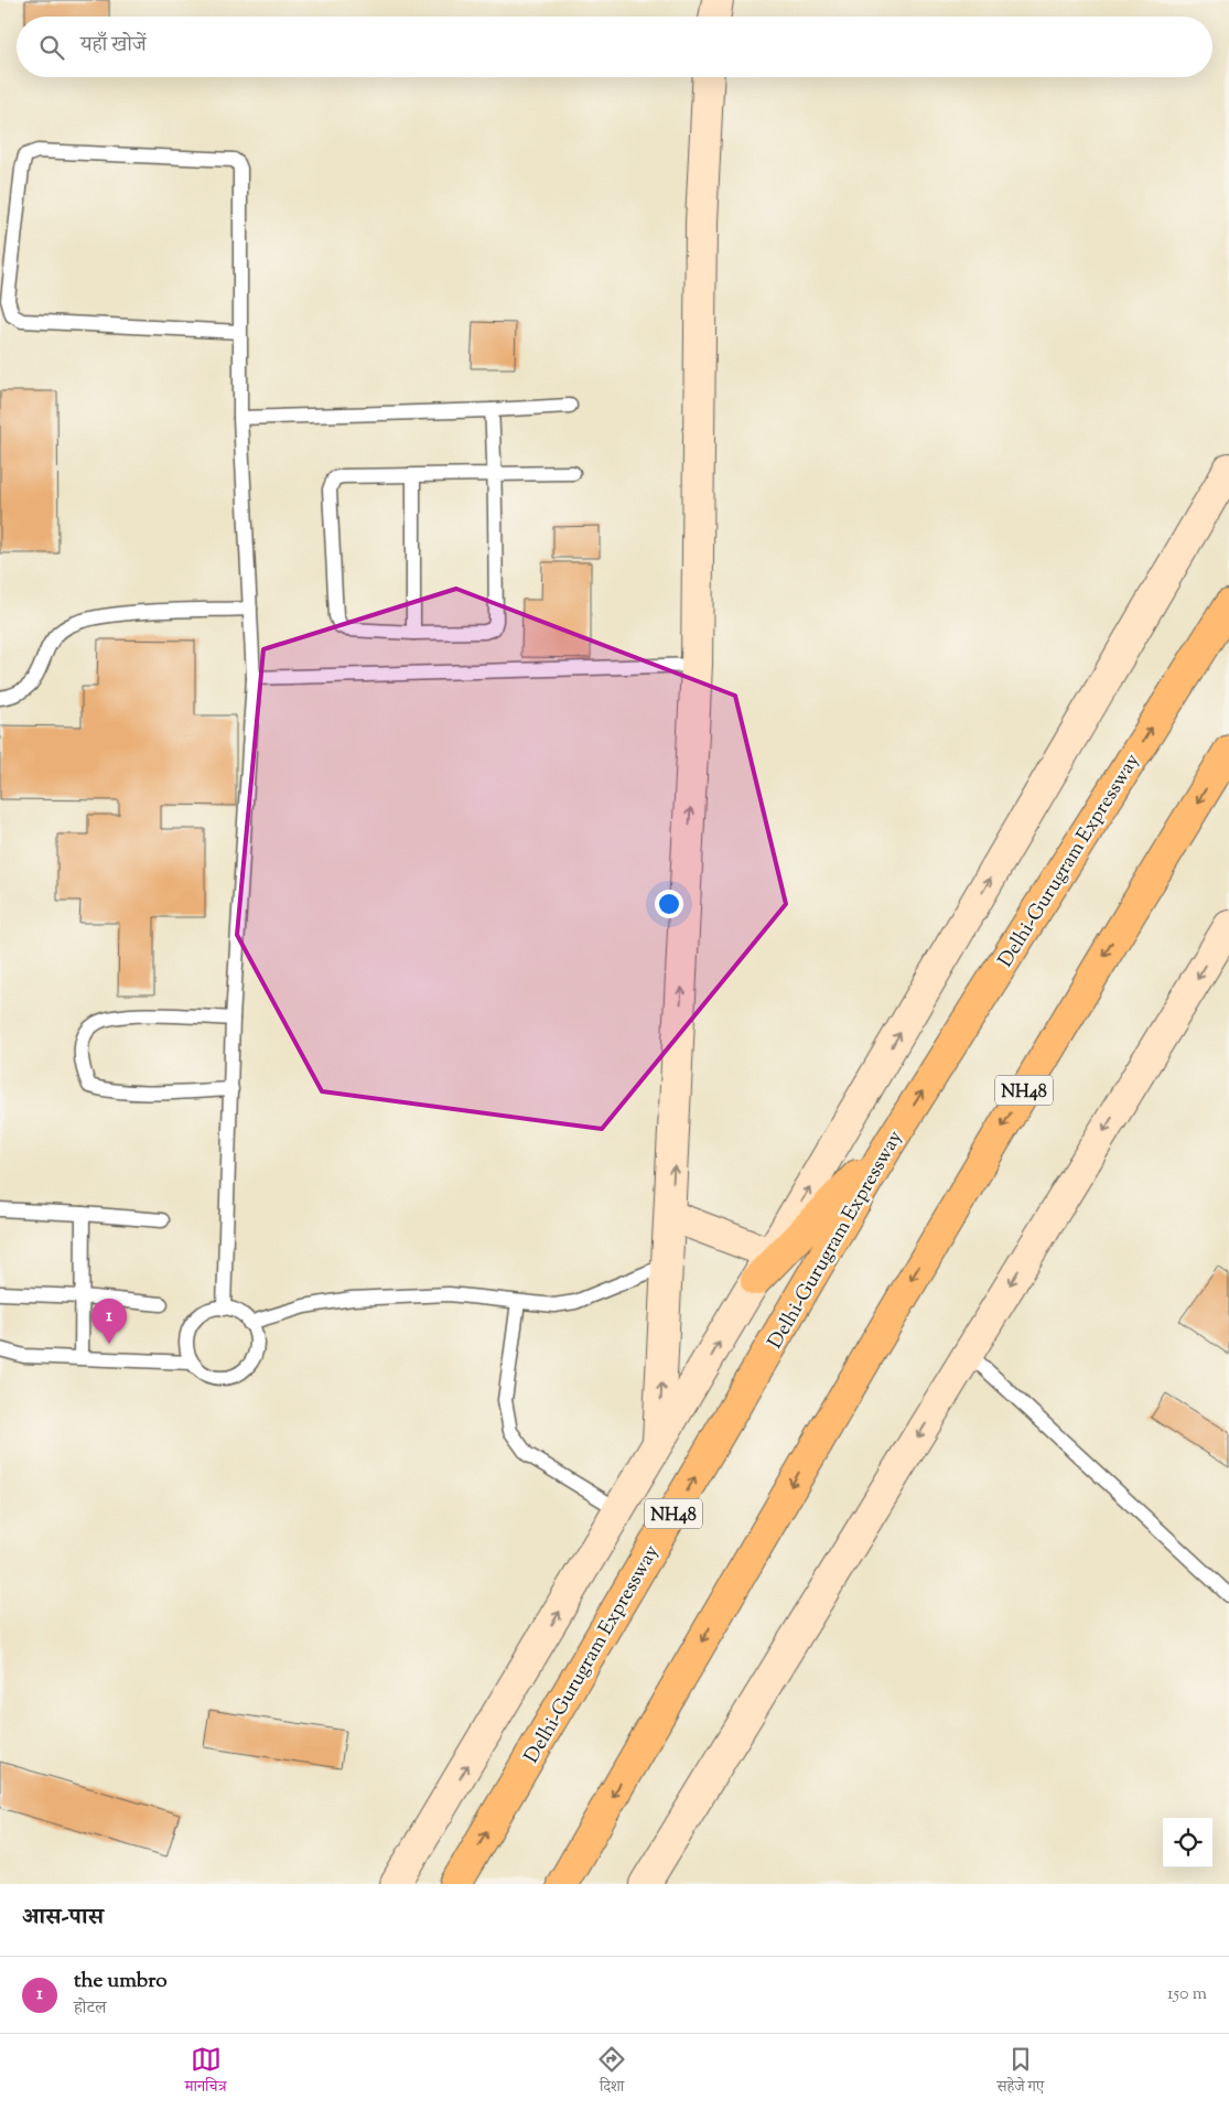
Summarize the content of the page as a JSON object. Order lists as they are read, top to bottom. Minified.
{"streets":{"highway":["Delhi-Gurugram Expressway","NH48"]},"page":{"search":"यहाँ खोजें","pins":"1","heading":"आस-पास","list":[{"mark":"1","name":"the umbro","note":"होटल","value":"150 m"}],"nav":["मानचित्र","दिशा","सहेजे गए"]}}
